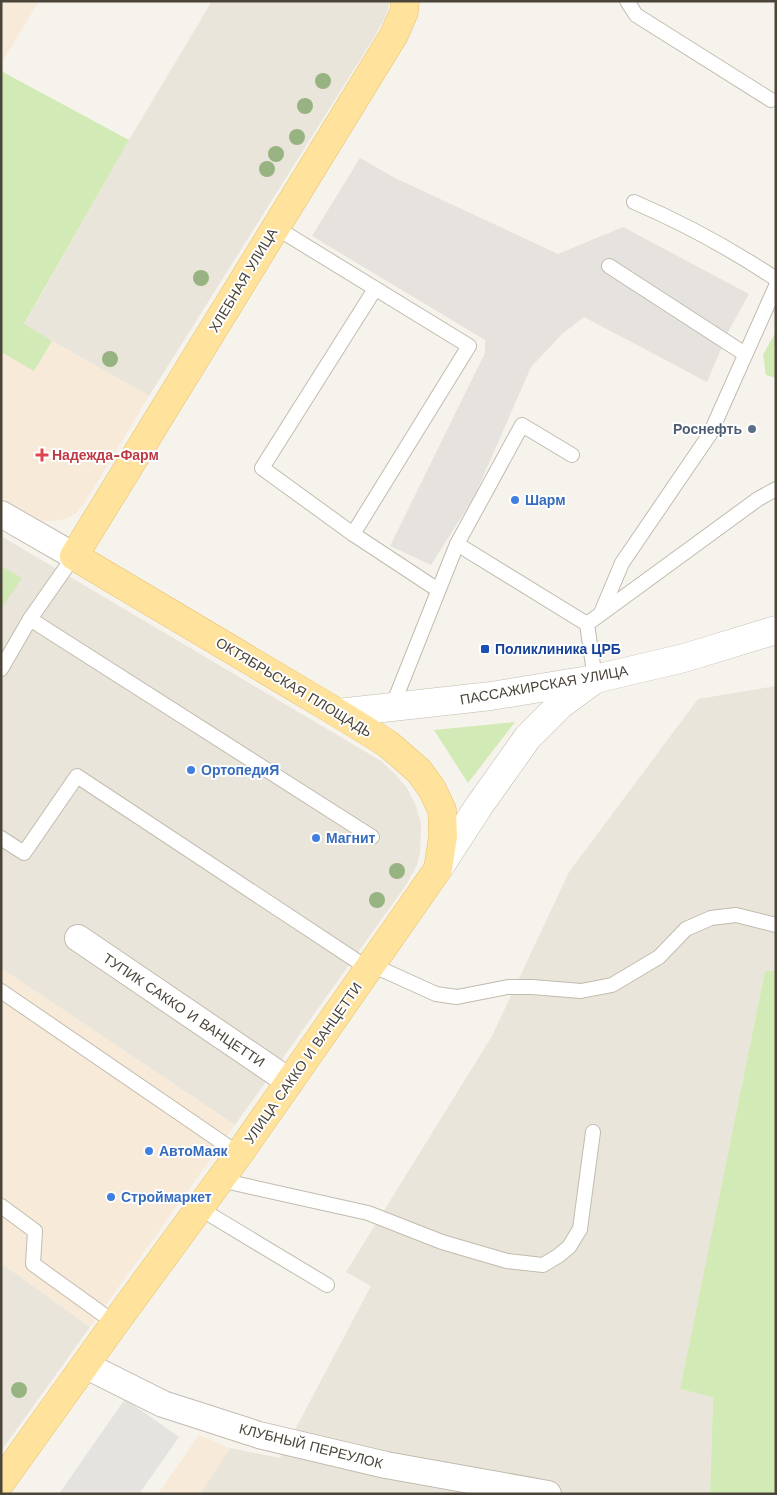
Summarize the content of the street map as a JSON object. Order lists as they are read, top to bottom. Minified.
{"streets":{"main road":["ХЛЕБНАЯ УЛИЦА","ОКТЯБРЬСКАЯ ПЛОЩАДЬ","УЛИЦА САККО И ВАНЦЕТТИ"],"street":["ПАССАЖИРСКАЯ УЛИЦА","ТУПИК САККО И ВАНЦЕТТИ","КЛУБНЫЙ ПЕРЕУЛОК"]},"crossings":[["ХЛЕБНАЯ УЛИЦА","ОКТЯБРЬСКАЯ ПЛОЩАДЬ"],["ПАССАЖИРСКАЯ УЛИЦА","ОКТЯБРЬСКАЯ ПЛОЩАДЬ"],["ПАССАЖИРСКАЯ УЛИЦА","УЛИЦА САККО И ВАНЦЕТТИ"],["ОКТЯБРЬСКАЯ ПЛОЩАДЬ","УЛИЦА САККО И ВАНЦЕТТИ"],["ТУПИК САККО И ВАНЦЕТТИ","УЛИЦА САККО И ВАНЦЕТТИ"],["УЛИЦА САККО И ВАНЦЕТТИ","КЛУБНЫЙ ПЕРЕУЛОК"]],"places":{"other":["Роснефть","Шарм","ОртопедиЯ","Магнит","АвтоМаяк","Строймаркет"],"health":["Надежда-Фарм"],"transit":["Поликлиника ЦРБ"]}}
